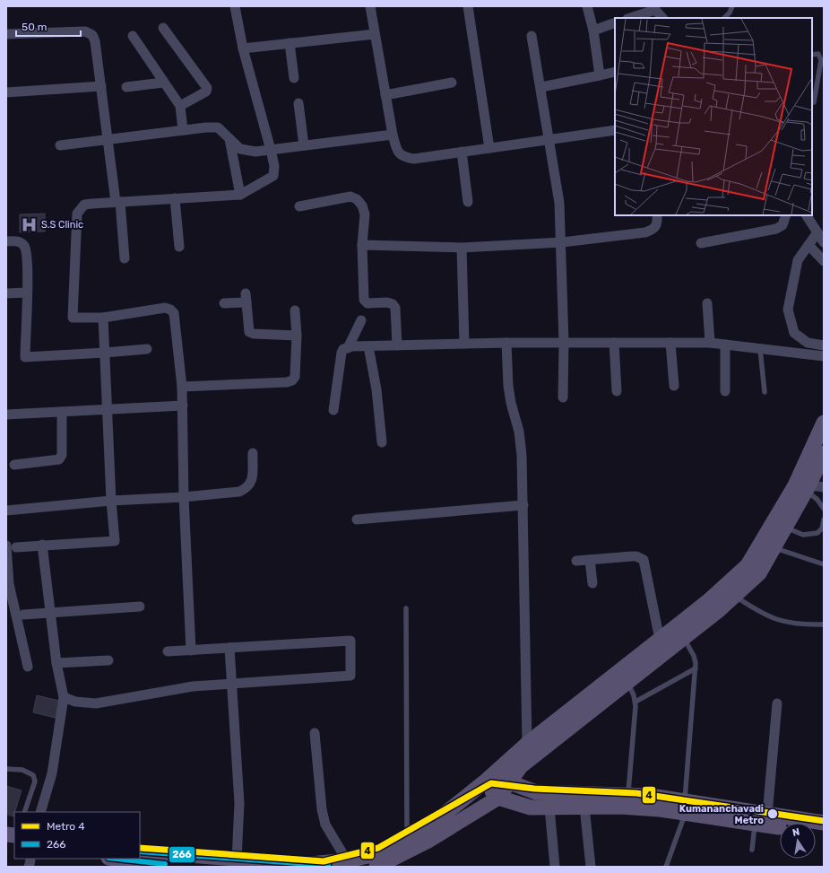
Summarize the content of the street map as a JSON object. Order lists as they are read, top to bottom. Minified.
{"places":{"hospital":["S.S Clinic"],"other":["Kumananchavadi Metro"]},"lines":["metro line 4","transit line 266"],"legend":["Metro 4","266"],"scale_bar":"50 m","north":"top"}
